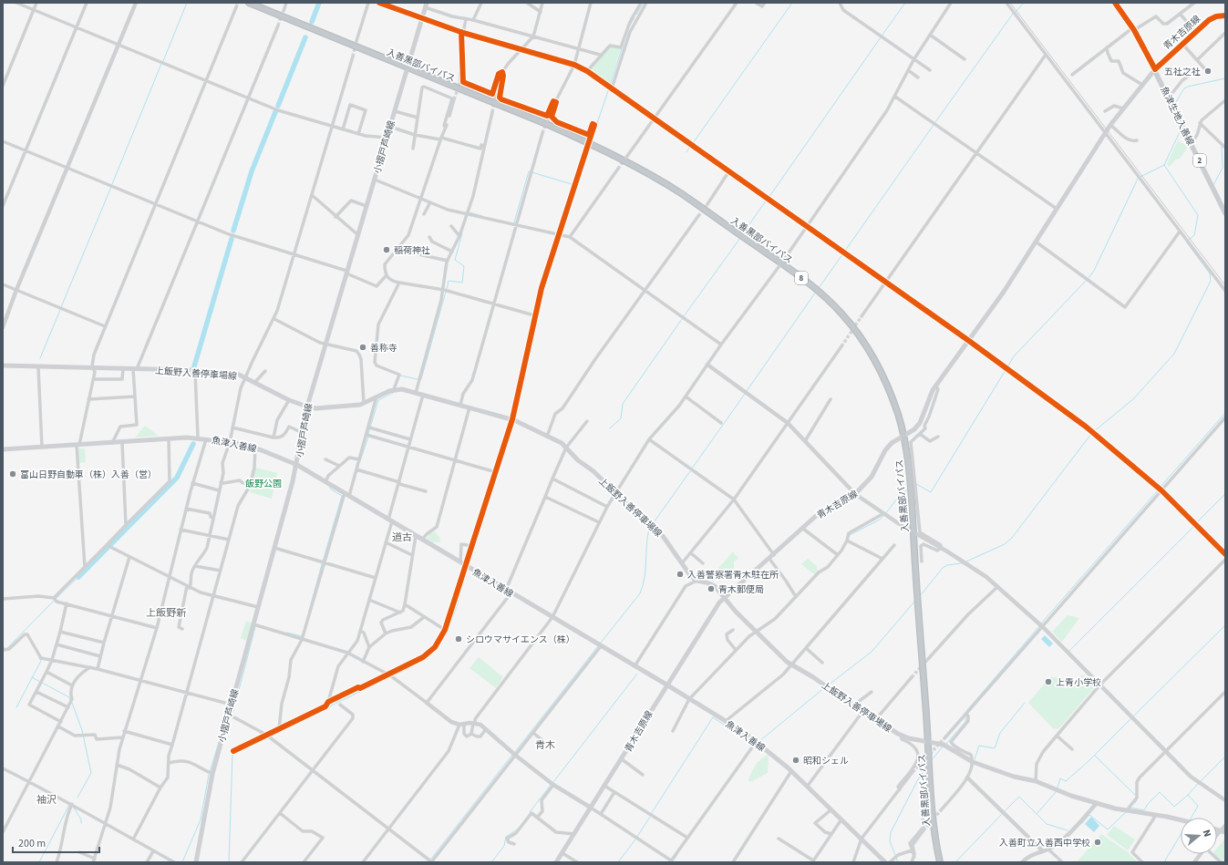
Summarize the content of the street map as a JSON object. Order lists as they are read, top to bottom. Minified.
{"streets":{"highway":["入善黒部バイパス","8"],"main road":["青木吉原線","魚津生地入善線","小摺戸芦崎線","2","上飯野入善停車場線","魚津入善線"]},"crossings":[["青木吉原線","入善黒部バイパス"],["青木吉原線","魚津生地入善線"],["青木吉原線","上飯野入善停車場線"],["青木吉原線","魚津入善線"],["入善黒部バイパス","小摺戸芦崎線"],["入善黒部バイパス","上飯野入善停車場線"],["小摺戸芦崎線","上飯野入善停車場線"],["小摺戸芦崎線","魚津入善線"]],"districts":["道古","上飯野新","青木","袖沢"],"parks":["飯野公園"],"places":["五社之社","稲荷神社","善称寺","富山日野自動車（株）入善（営）","入善警察署青木駐在所","青木郵便局","シロウマサイエンス（株）","上青小学校","昭和シェル","入善町立入善西中学校"],"scale_bar":"200 m","north":"right"}
